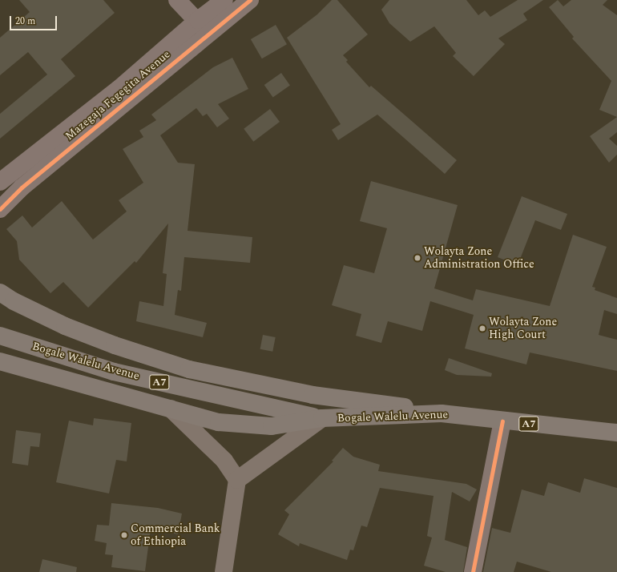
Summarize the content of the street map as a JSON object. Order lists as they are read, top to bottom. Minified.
{"streets":{"highway":["Bogale Walelu Avenue","A7"],"street":["Mazegaja Fegegita Avenue"]},"crossings":[["Bogale Walelu Avenue","A7"]],"places":["Wolayta Zone Administration Office","Wolayta Zone High Court","Commercial Bank of Ethiopia"],"scale_bar":"20 m"}
